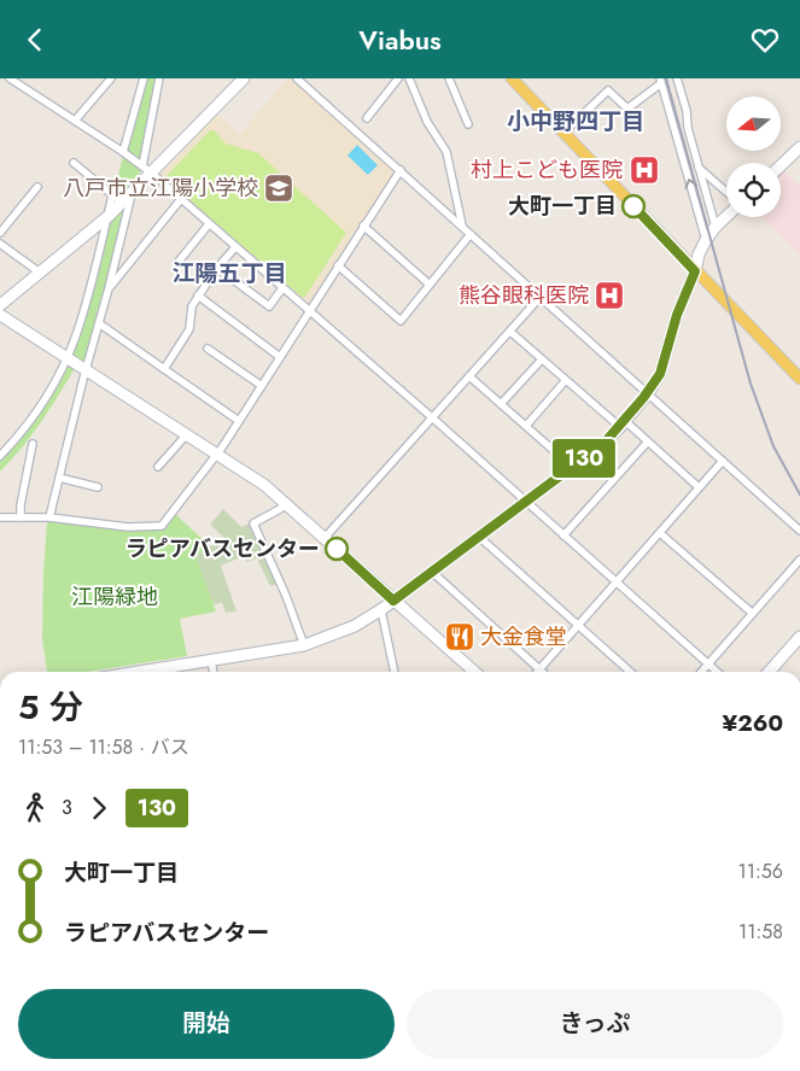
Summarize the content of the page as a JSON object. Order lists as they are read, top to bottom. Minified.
{"districts":["小中野四丁目","江陽五丁目"],"parks":["江陽緑地"],"places":{"hospital":["村上こども医院","熊谷眼科医院"],"school or university":["八戸市立江陽小学校"],"other":["大町一丁目","ラピアバスセンター"],"restaurant":["大金食堂"]},"lines":["bus line 130"],"north":"left","page":{"header":"Viabus","on_map":"130","heading":["5 分","11:53 – 11:58 · バス","¥260"],"legs":["3","130"],"list":[{"name":"大町一丁目","value":"11:56"},{"name":"ラピアバスセンター","value":"11:58"}],"buttons":["開始","きっぷ"]}}
